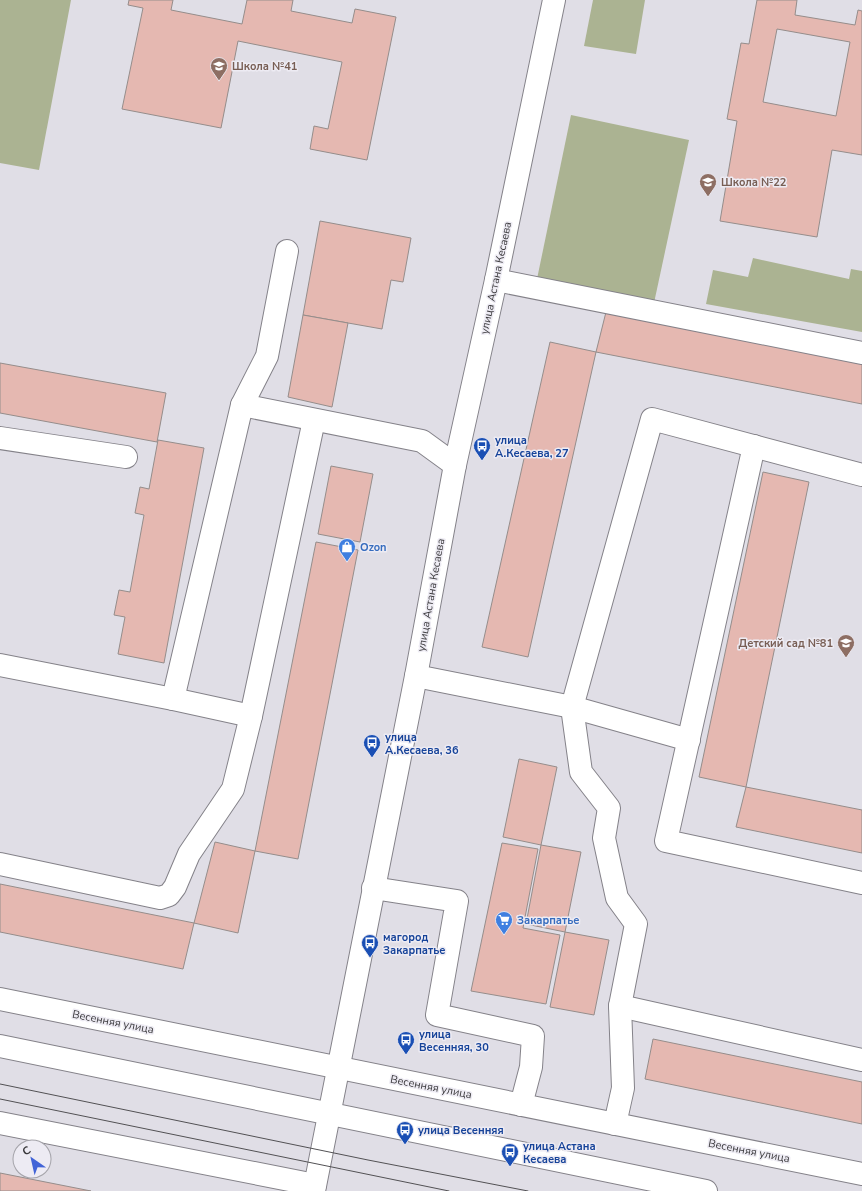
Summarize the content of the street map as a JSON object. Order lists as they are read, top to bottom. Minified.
{"streets":{"street":["улица Астана Кесаева","Весенняя улица"]},"crossings":[["улица Астана Кесаева","Весенняя улица"]],"places":{"school or university":["Школа №41","Школа №22","Детский сад №81"],"bus stop":["улица А.Кесаева, 27","улица А.Кесаева, 36","магород Закарпатье","улица Весенняя, 30","улица Весенняя","улица Астана Кесаева"],"shop":["Ozon"],"supermarket":["Закарпатье"]},"north":"top left"}
